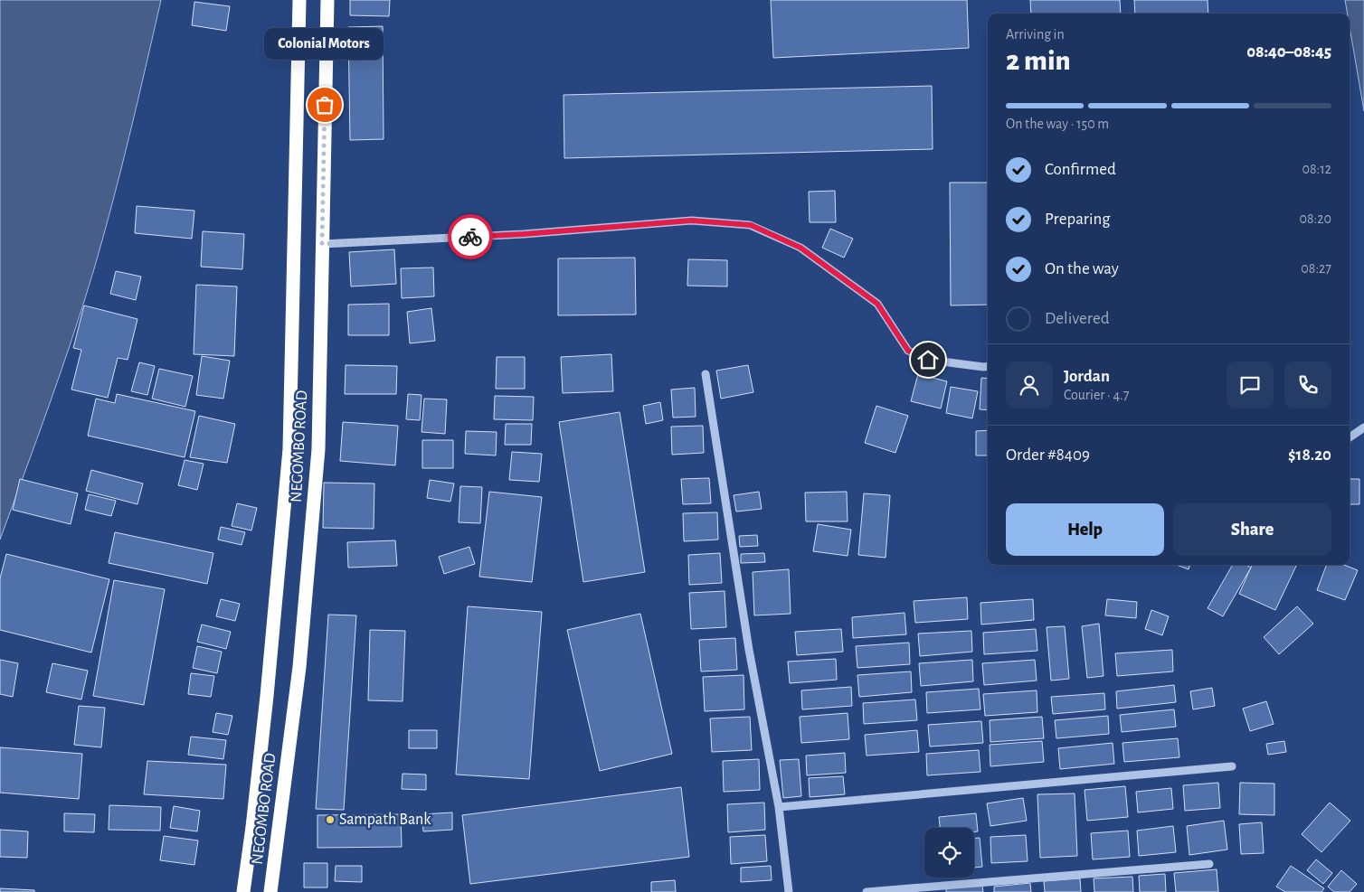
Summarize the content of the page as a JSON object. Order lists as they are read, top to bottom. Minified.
{"streets":{"highway":["NEGOMBO ROAD"]},"places":["Colonial Motors","Sampath Bank"],"page":{"heading":["2 min","Arriving in","08:40–08:45"],"panel":["Jordan","Courier · 4.7","Order #8409","$18.20"],"bubble":"Colonial Motors","bar":"On the way · 150 m","list":[["Confirmed","08:12"],["Preparing","08:20"],["On the way","08:27"],"Delivered"],"buttons":["Help","Share"]}}
